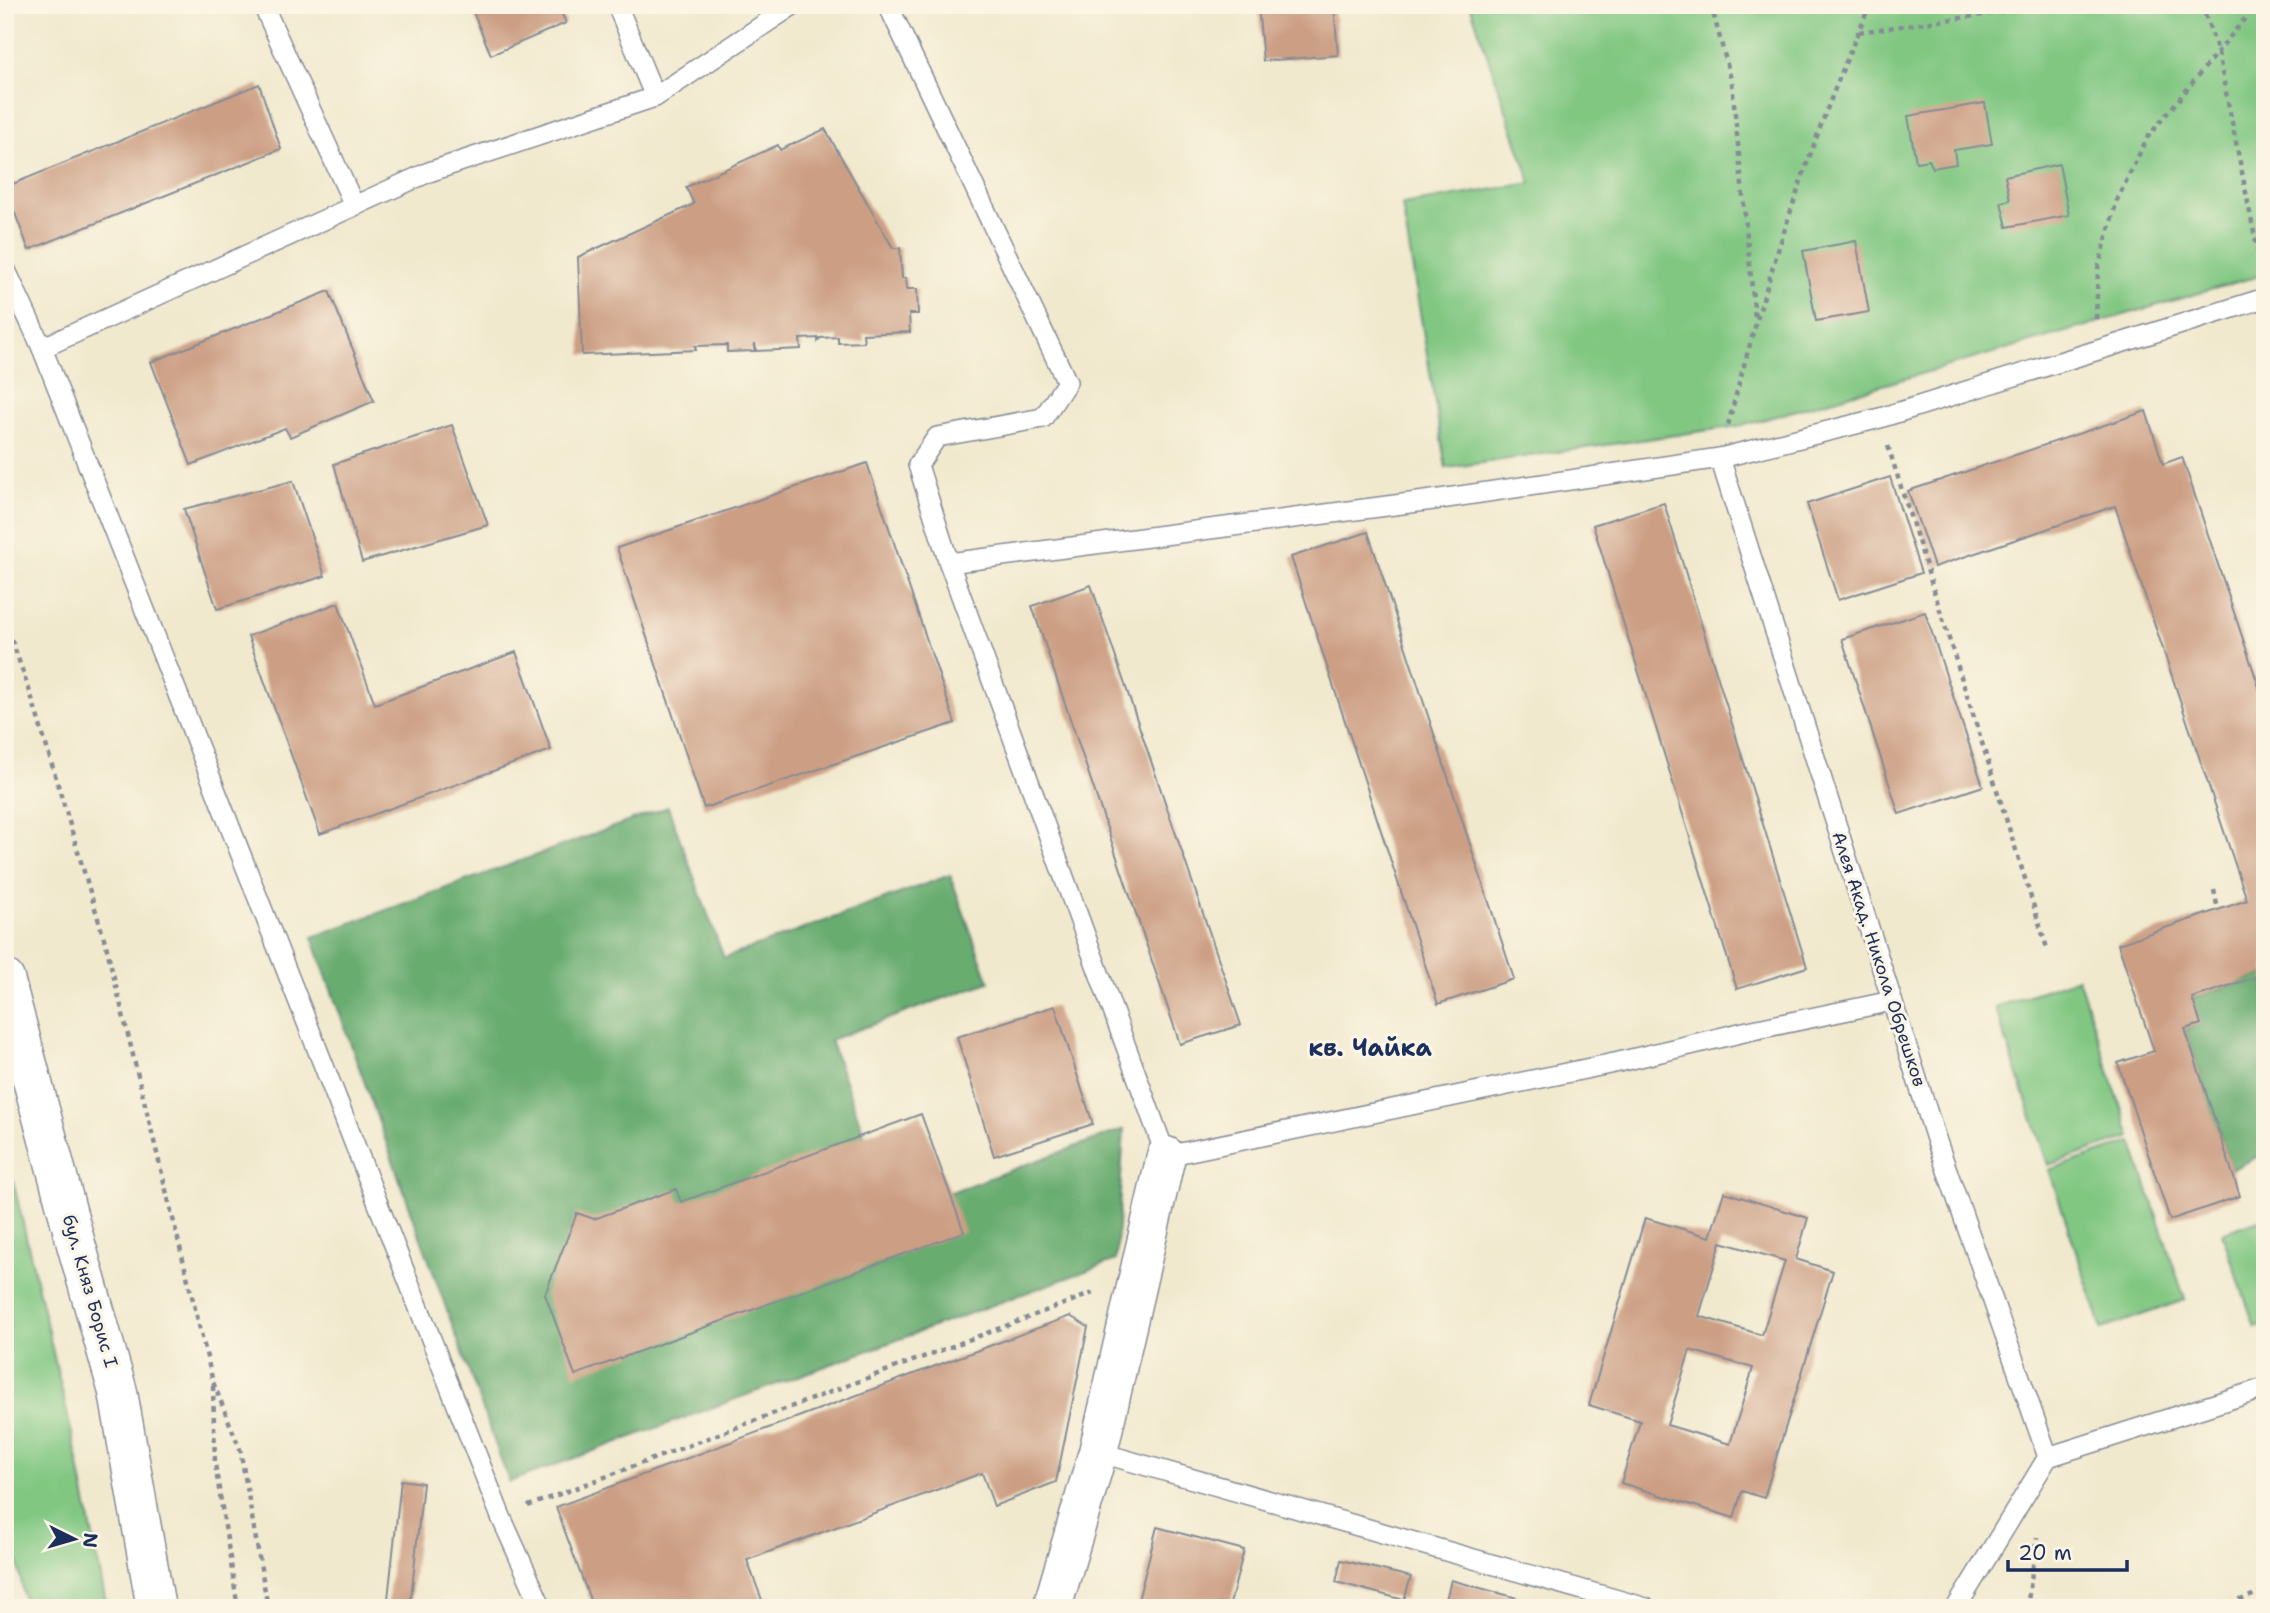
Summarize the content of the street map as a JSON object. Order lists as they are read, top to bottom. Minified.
{"streets":{"main road":["бул. Княз Борис I"],"lane":["Алея Акад. Никола Обрешков"]},"districts":["кв. Чайка"],"scale_bar":"20 m","north":"right"}
